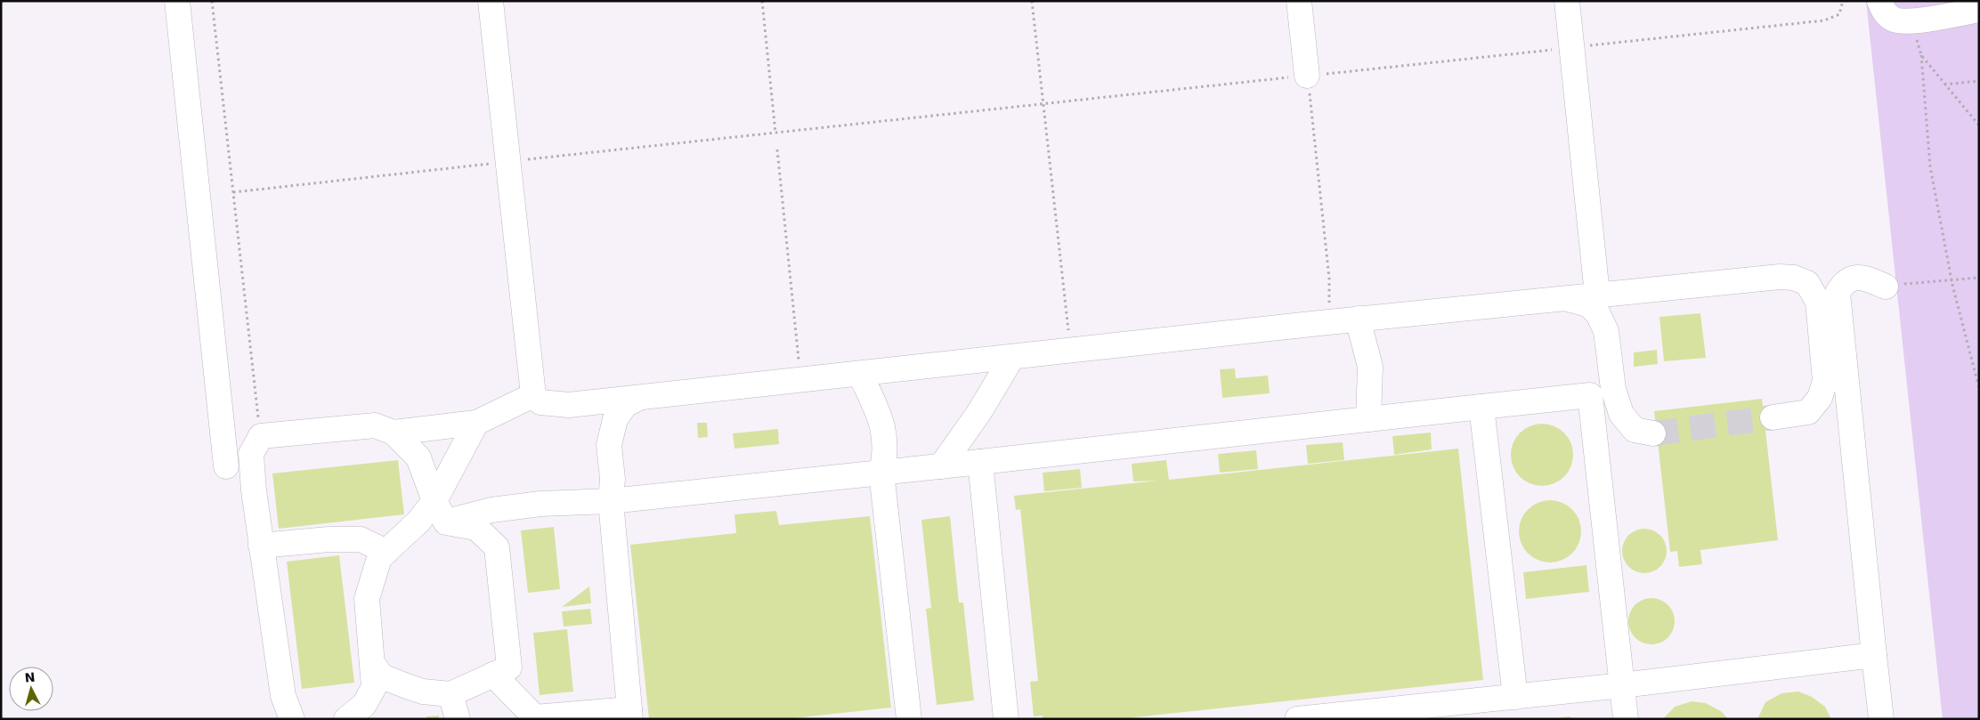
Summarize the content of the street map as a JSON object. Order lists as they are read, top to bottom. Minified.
{"north":"top"}
